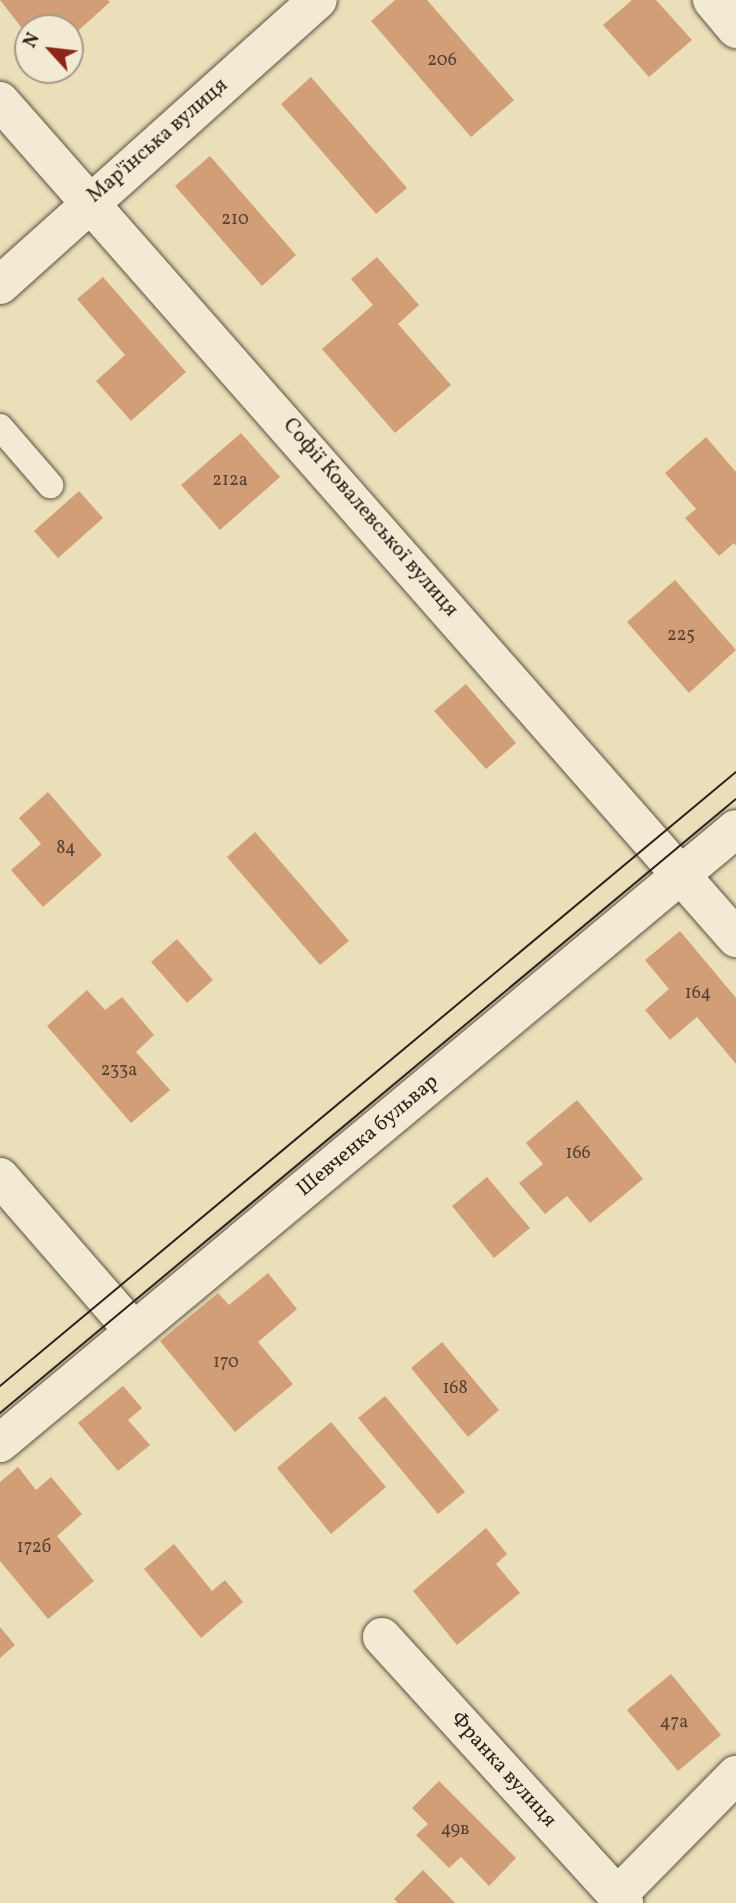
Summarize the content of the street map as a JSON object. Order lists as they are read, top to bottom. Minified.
{"streets":{"street":["Мар'їнська вулиця","Софії Ковалевської вулиця","Шевченка бульвар","Франка вулиця"]},"crossings":[["Мар'їнська вулиця","Софії Ковалевської вулиця"],["Софії Ковалевської вулиця","Шевченка бульвар"]],"house_numbers":["206","210","212а","225","84","164","233а","166","170","168","172б","47а","49в"],"north":"top left"}
